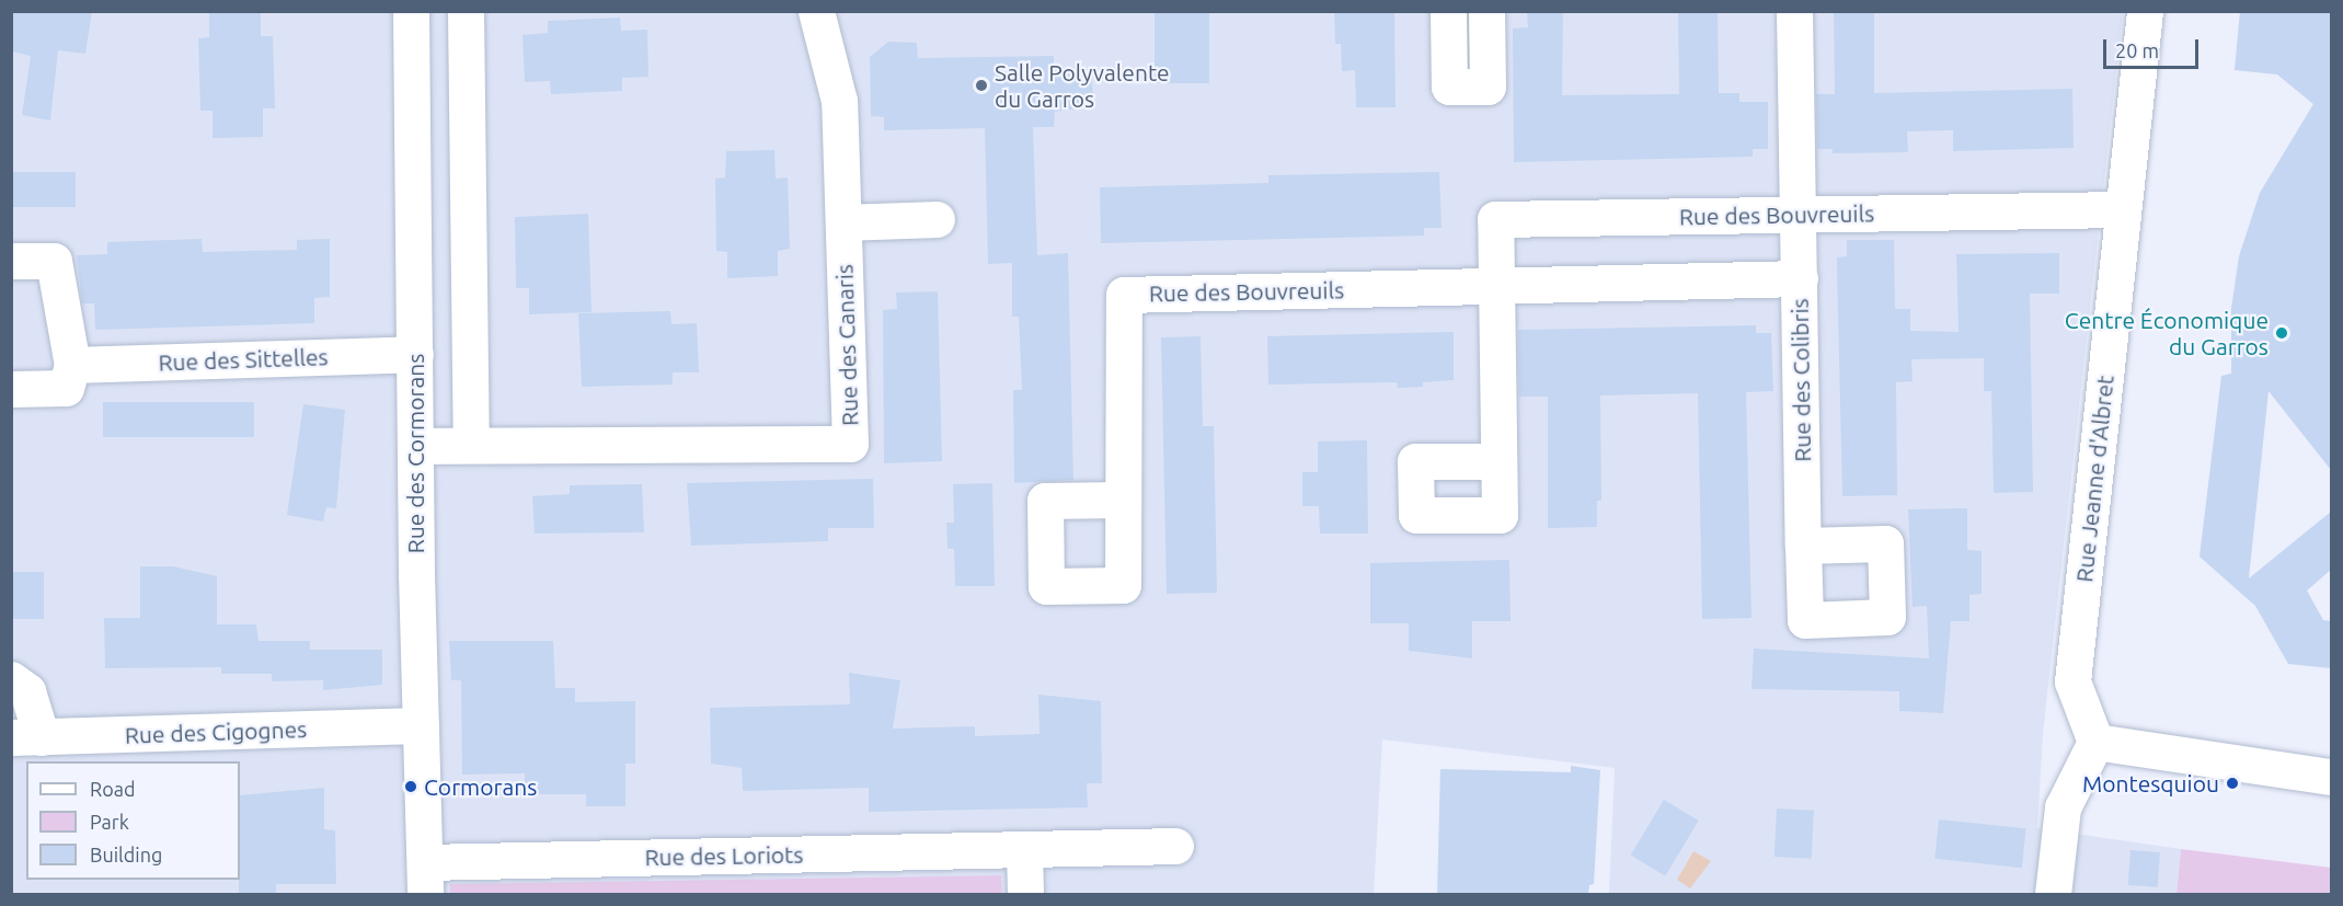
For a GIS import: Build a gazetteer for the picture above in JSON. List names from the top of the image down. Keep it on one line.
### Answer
{"streets":{"street":["Rue des Bouvreuils","Rue des Canaris","Rue des Sittelles","Rue des Colibris","Rue des Cormorans","Rue Jeanne d'Albret","Rue des Cigognes","Rue des Loriots"]},"crossings":[["Rue des Bouvreuils","Rue des Colibris"],["Rue des Bouvreuils","Rue Jeanne d'Albret"],["Rue des Canaris","Rue des Cormorans"],["Rue des Sittelles","Rue des Cormorans"],["Rue des Cormorans","Rue des Cigognes"],["Rue des Cormorans","Rue des Loriots"]],"places":["Salle Polyvalente du Garros","Centre Économique du Garros","Montesquiou","Cormorans"],"legend":["Road","Park","Building"],"scale_bar":"20 m"}
